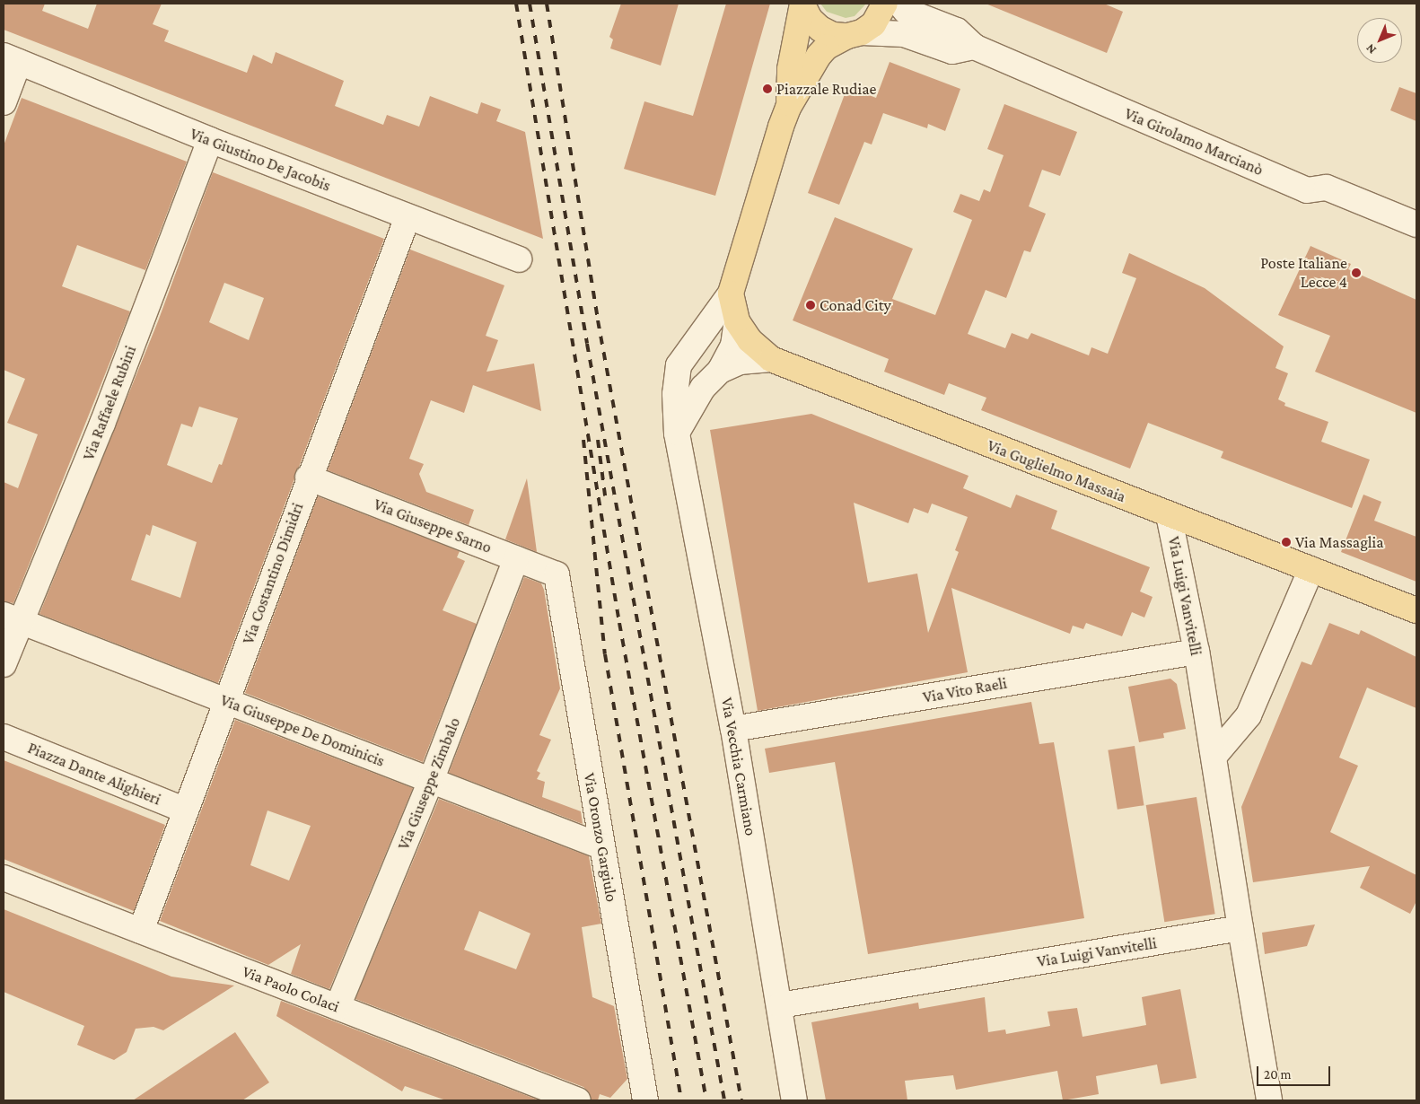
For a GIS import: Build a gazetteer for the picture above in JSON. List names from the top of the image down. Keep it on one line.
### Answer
{"streets":{"main road":["Via Guglielmo Massaia"],"street":["Via Girolamo Marcianò","Via Giustino De Jacobis","Via Raffaele Rubini","Via Giuseppe Sarno","Via Costantino Dimidri","Via Luigi Vanvitelli","Via Vito Raeli","Via Giuseppe De Dominicis","Via Vecchia Carmiano","Piazza Dante Alighieri","Via Giuseppe Zimbalo","Via Oronzo Gargiulo","Via Paolo Colaci"]},"crossings":[["Via Giustino De Jacobis","Via Raffaele Rubini"],["Via Giustino De Jacobis","Via Costantino Dimidri"],["Via Raffaele Rubini","Via Giuseppe De Dominicis"],["Via Guglielmo Massaia","Via Luigi Vanvitelli"],["Via Guglielmo Massaia","Via Vecchia Carmiano"],["Via Giuseppe Sarno","Via Costantino Dimidri"],["Via Giuseppe Sarno","Via Giuseppe Zimbalo"],["Via Giuseppe Sarno","Via Oronzo Gargiulo"],["Via Costantino Dimidri","Via Giuseppe De Dominicis"],["Via Costantino Dimidri","Piazza Dante Alighieri"],["Via Costantino Dimidri","Via Paolo Colaci"],["Via Luigi Vanvitelli","Via Vito Raeli"],["Via Luigi Vanvitelli","Via Vecchia Carmiano"],["Via Vito Raeli","Via Vecchia Carmiano"],["Via Giuseppe De Dominicis","Via Giuseppe Zimbalo"],["Via Giuseppe De Dominicis","Via Oronzo Gargiulo"],["Via Giuseppe Zimbalo","Via Paolo Colaci"]],"places":["Piazzale Rudiae","Poste Italiane Lecce 4","Conad City","Via Massaglia"],"scale_bar":"20 m","north":"bottom left"}
